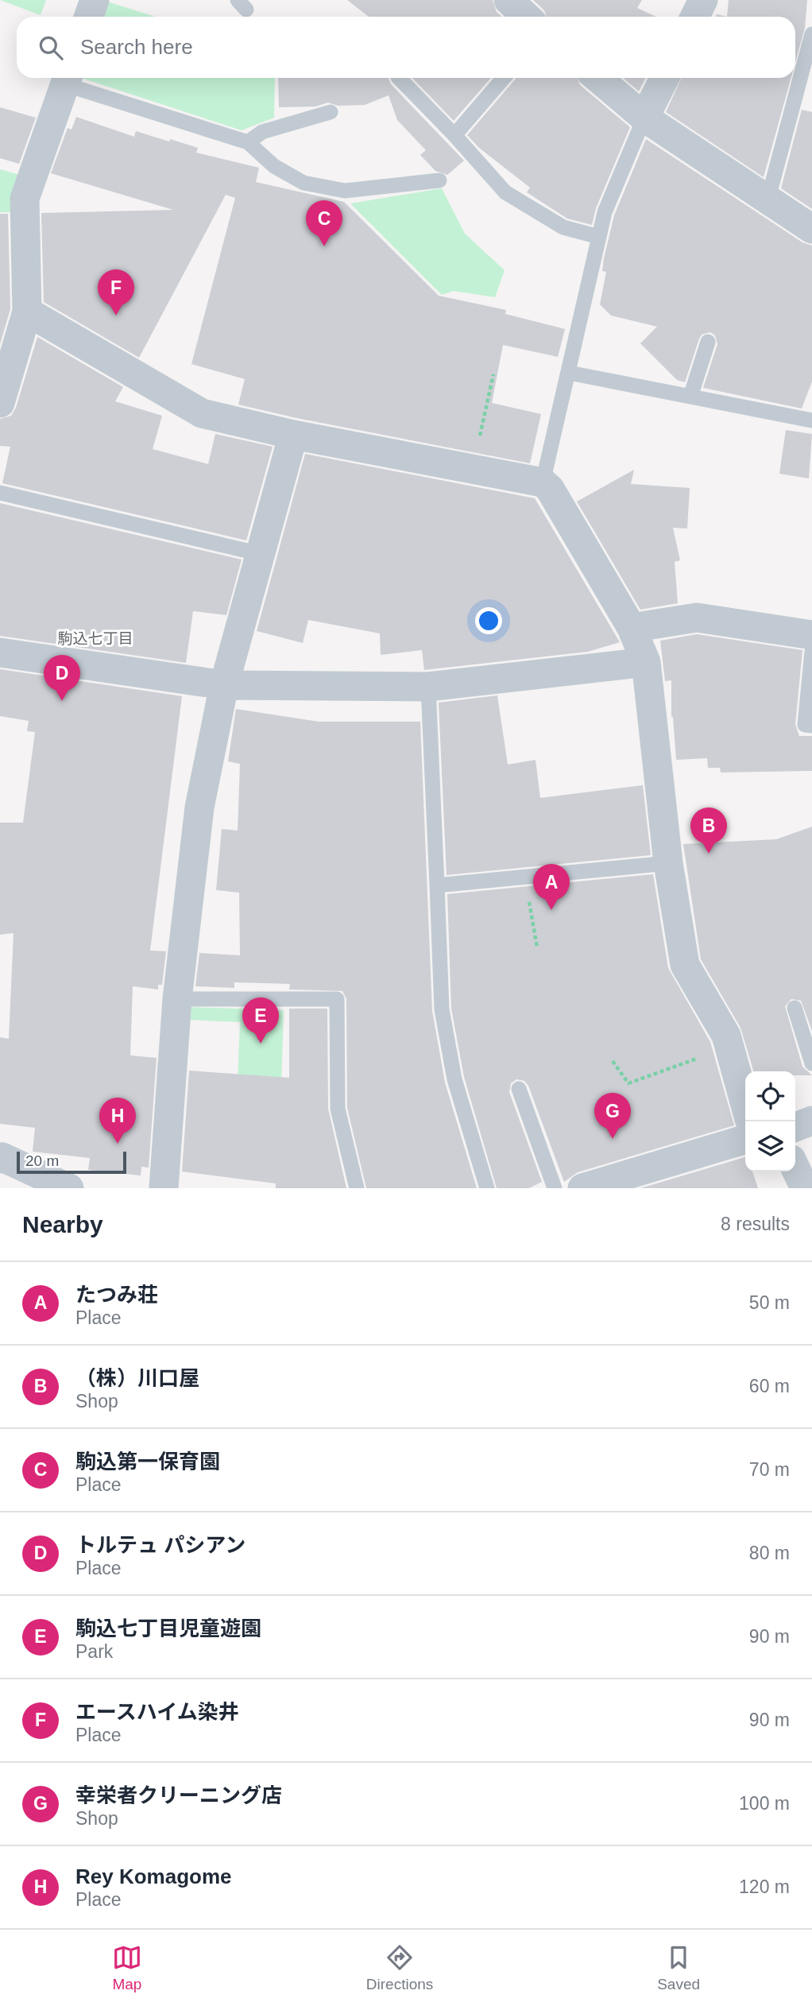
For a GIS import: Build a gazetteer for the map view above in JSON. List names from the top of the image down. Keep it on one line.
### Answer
{"districts":["駒込七丁目"],"scale_bar":"20 m","page":{"search":"Search here","pins":["C","F","D","B","A","E","G","H"],"scale":"20 m","heading":["Nearby","8 results"],"list":[{"mark":"A","name":"たつみ荘","note":"Place","value":"50 m"},{"mark":"B","name":"（株）川口屋","note":"Shop","value":"60 m"},{"mark":"C","name":"駒込第一保育園","note":"Place","value":"70 m"},{"mark":"D","name":"トルテュ パシアン","note":"Place","value":"80 m"},{"mark":"E","name":"駒込七丁目児童遊園","note":"Park","value":"90 m"},{"mark":"F","name":"エースハイム染井","note":"Place","value":"90 m"},{"mark":"G","name":"幸栄者クリーニング店","note":"Shop","value":"100 m"},{"mark":"H","name":"Rey Komagome","note":"Place","value":"120 m"}],"nav":["Map","Directions","Saved"]}}
